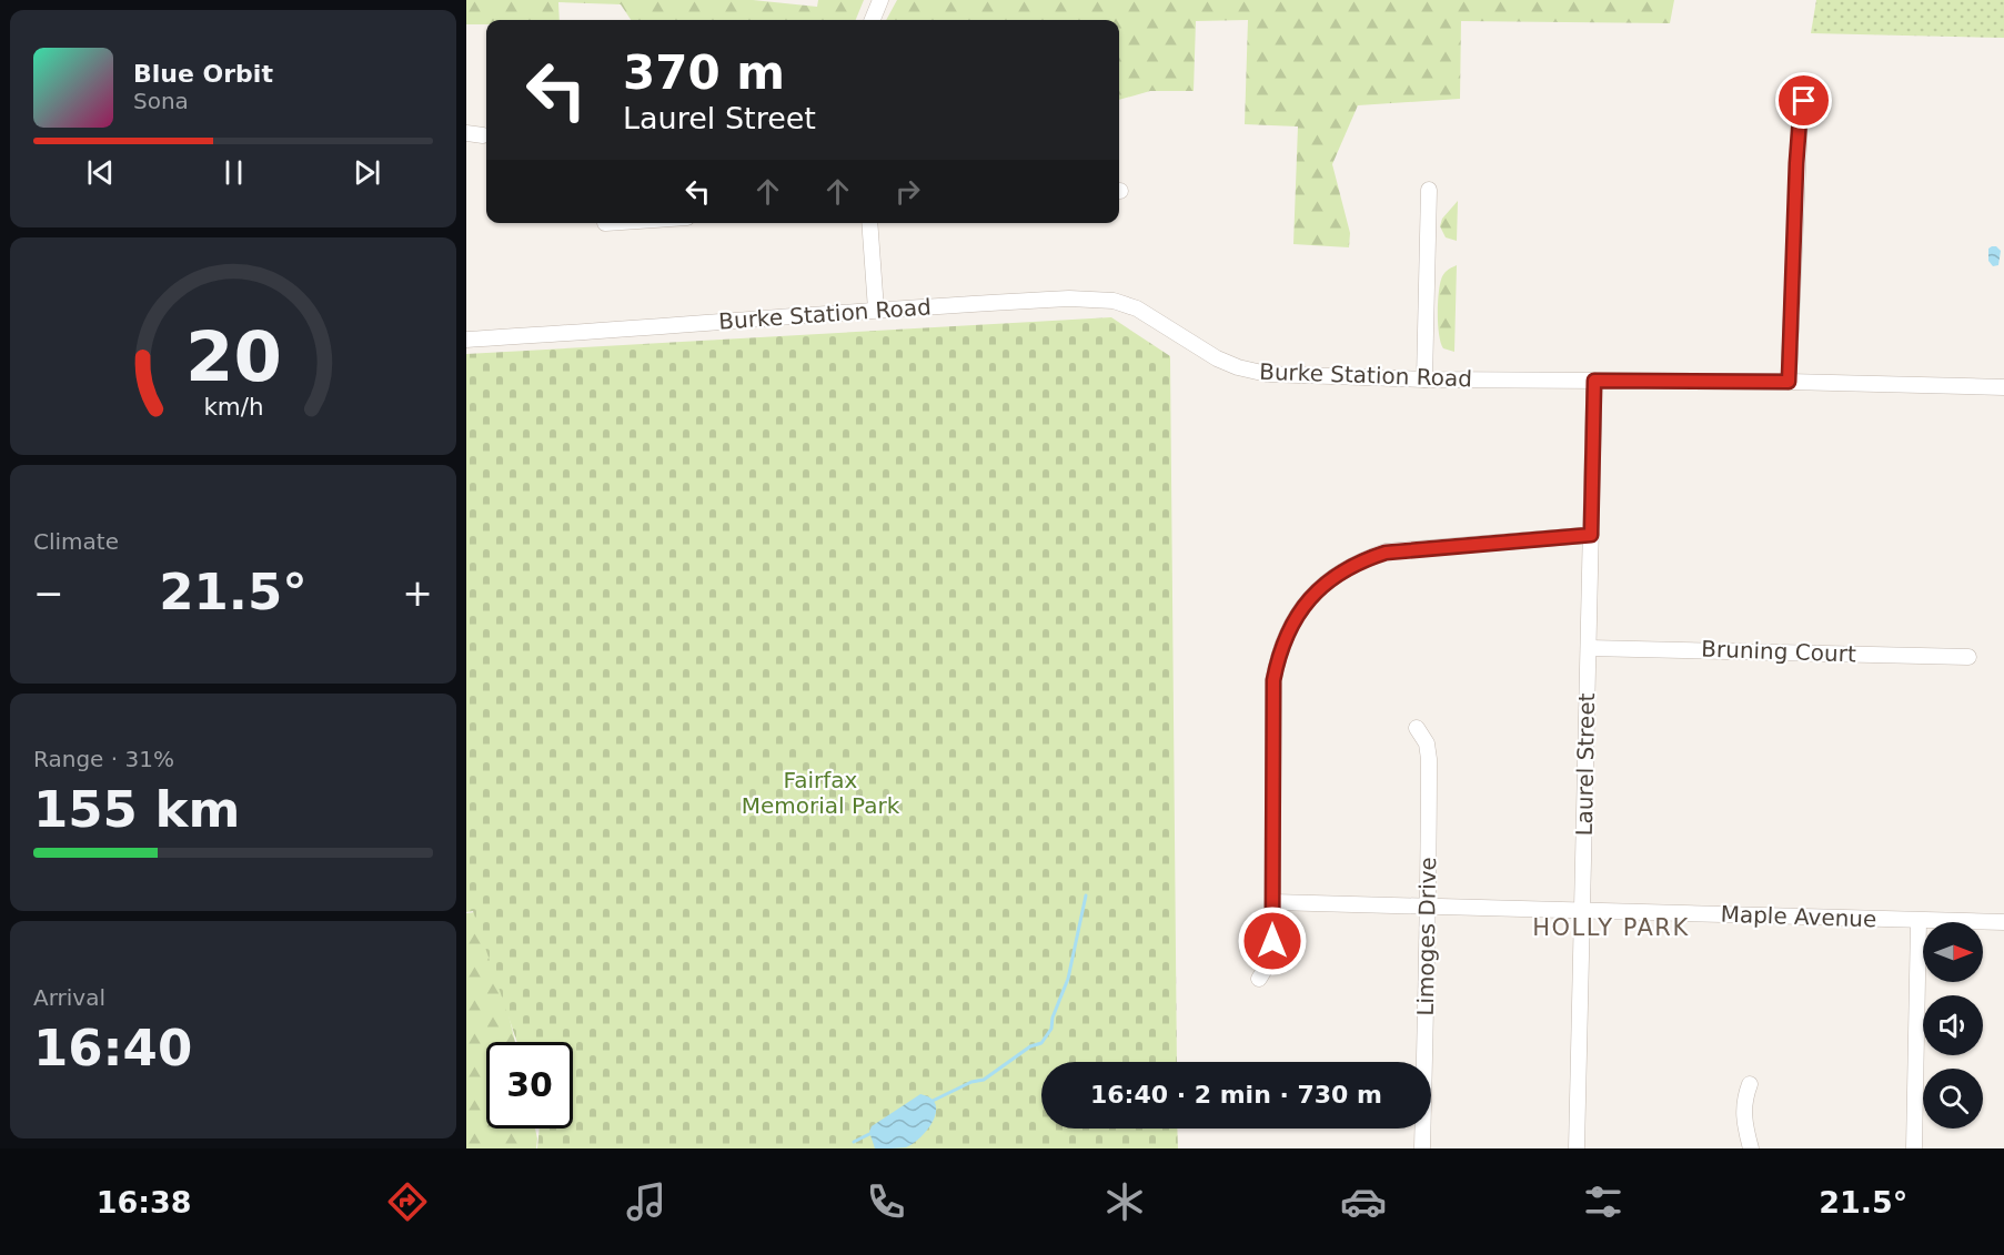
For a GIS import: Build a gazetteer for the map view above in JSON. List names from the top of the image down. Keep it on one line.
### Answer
{"streets":{"street":["Burke Station Road","Bruning Court","Laurel Street","Maple Avenue","Limoges Drive"]},"crossings":[["Burke Station Road","Laurel Street"],["Bruning Court","Laurel Street"],["Laurel Street","Maple Avenue"],["Maple Avenue","Limoges Drive"]],"districts":["HOLLY PARK"],"parks":["Fairfax Memorial Park"],"north":"right","page":{"turn":["370 m","Laurel Street"],"song":["Blue Orbit","Sona"],"tile":["Climate",["Range · 31%","155 km"],["Arrival","16:40"]],"heat":["−","21.5°","+"],"limit":"30","trip":"16:40 · 2 min · 730 m","tabs":["16:38","21.5°"],"gauge":["20","km/h"]}}
